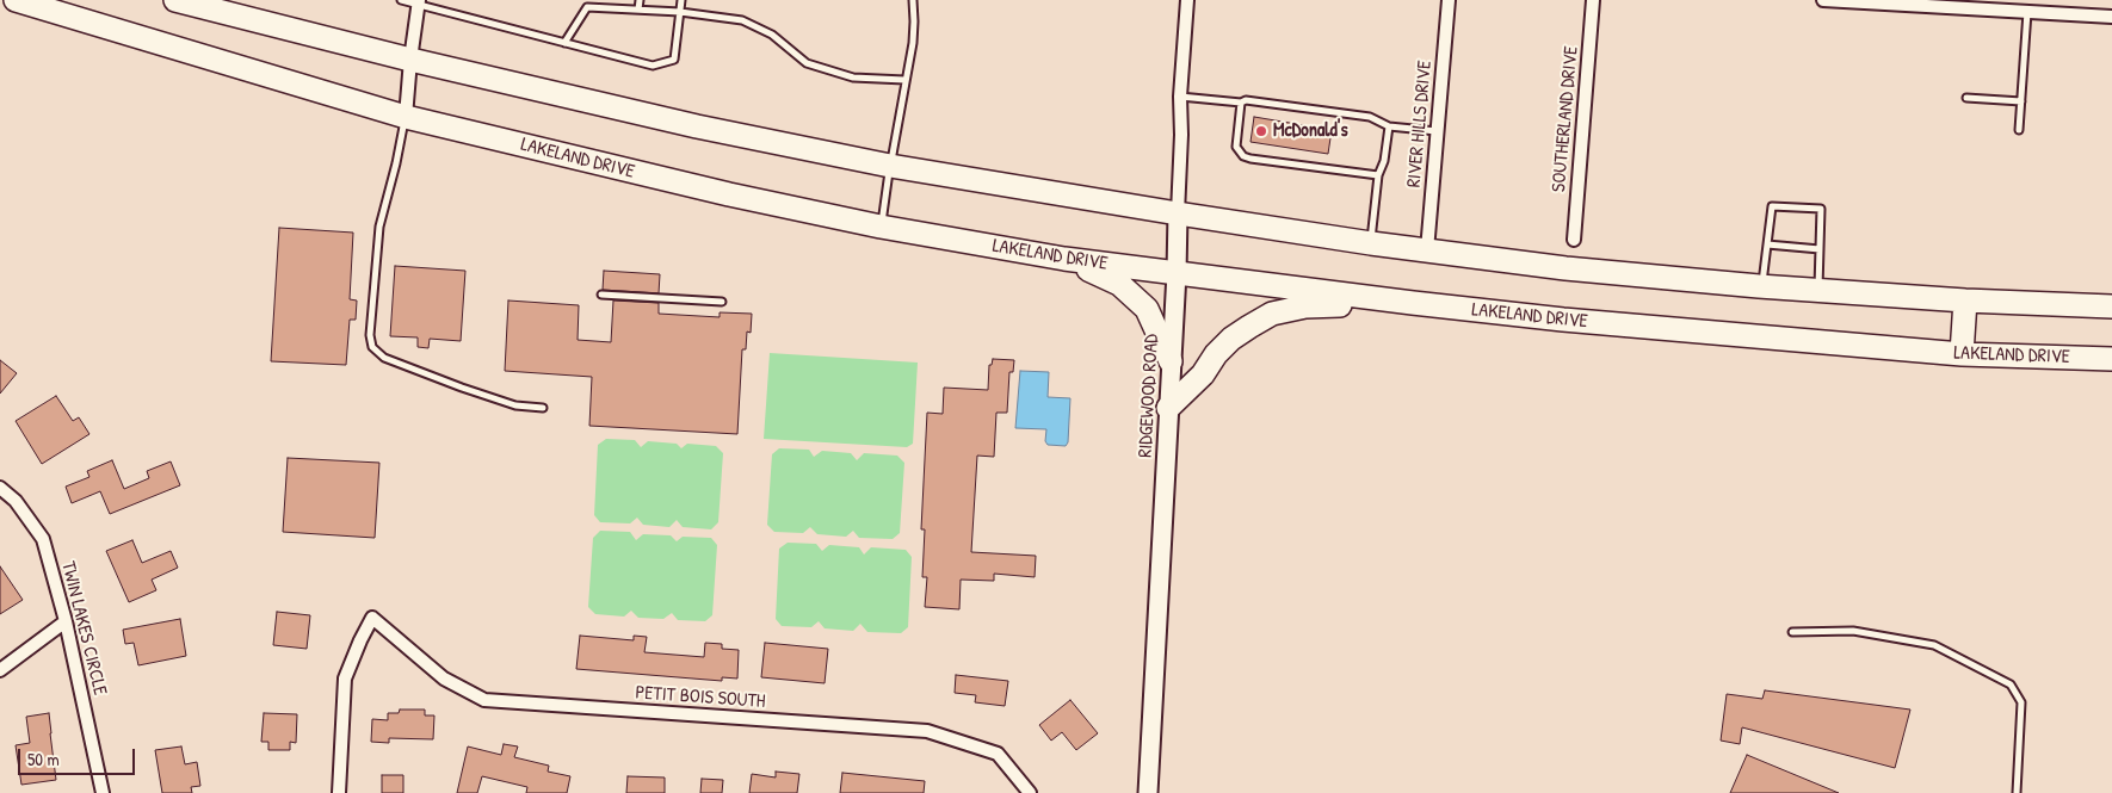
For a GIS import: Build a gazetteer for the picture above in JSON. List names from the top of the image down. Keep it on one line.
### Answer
{"streets":{"highway":["LAKELAND DRIVE"],"street":["SOUTHERLAND DRIVE","RIVER HILLS DRIVE","RIDGEWOOD ROAD","TWIN LAKES CIRCLE","PETIT BOIS SOUTH"]},"crossings":[["LAKELAND DRIVE","RIDGEWOOD ROAD"]],"places":["McDonald's"],"scale_bar":"50 m"}
